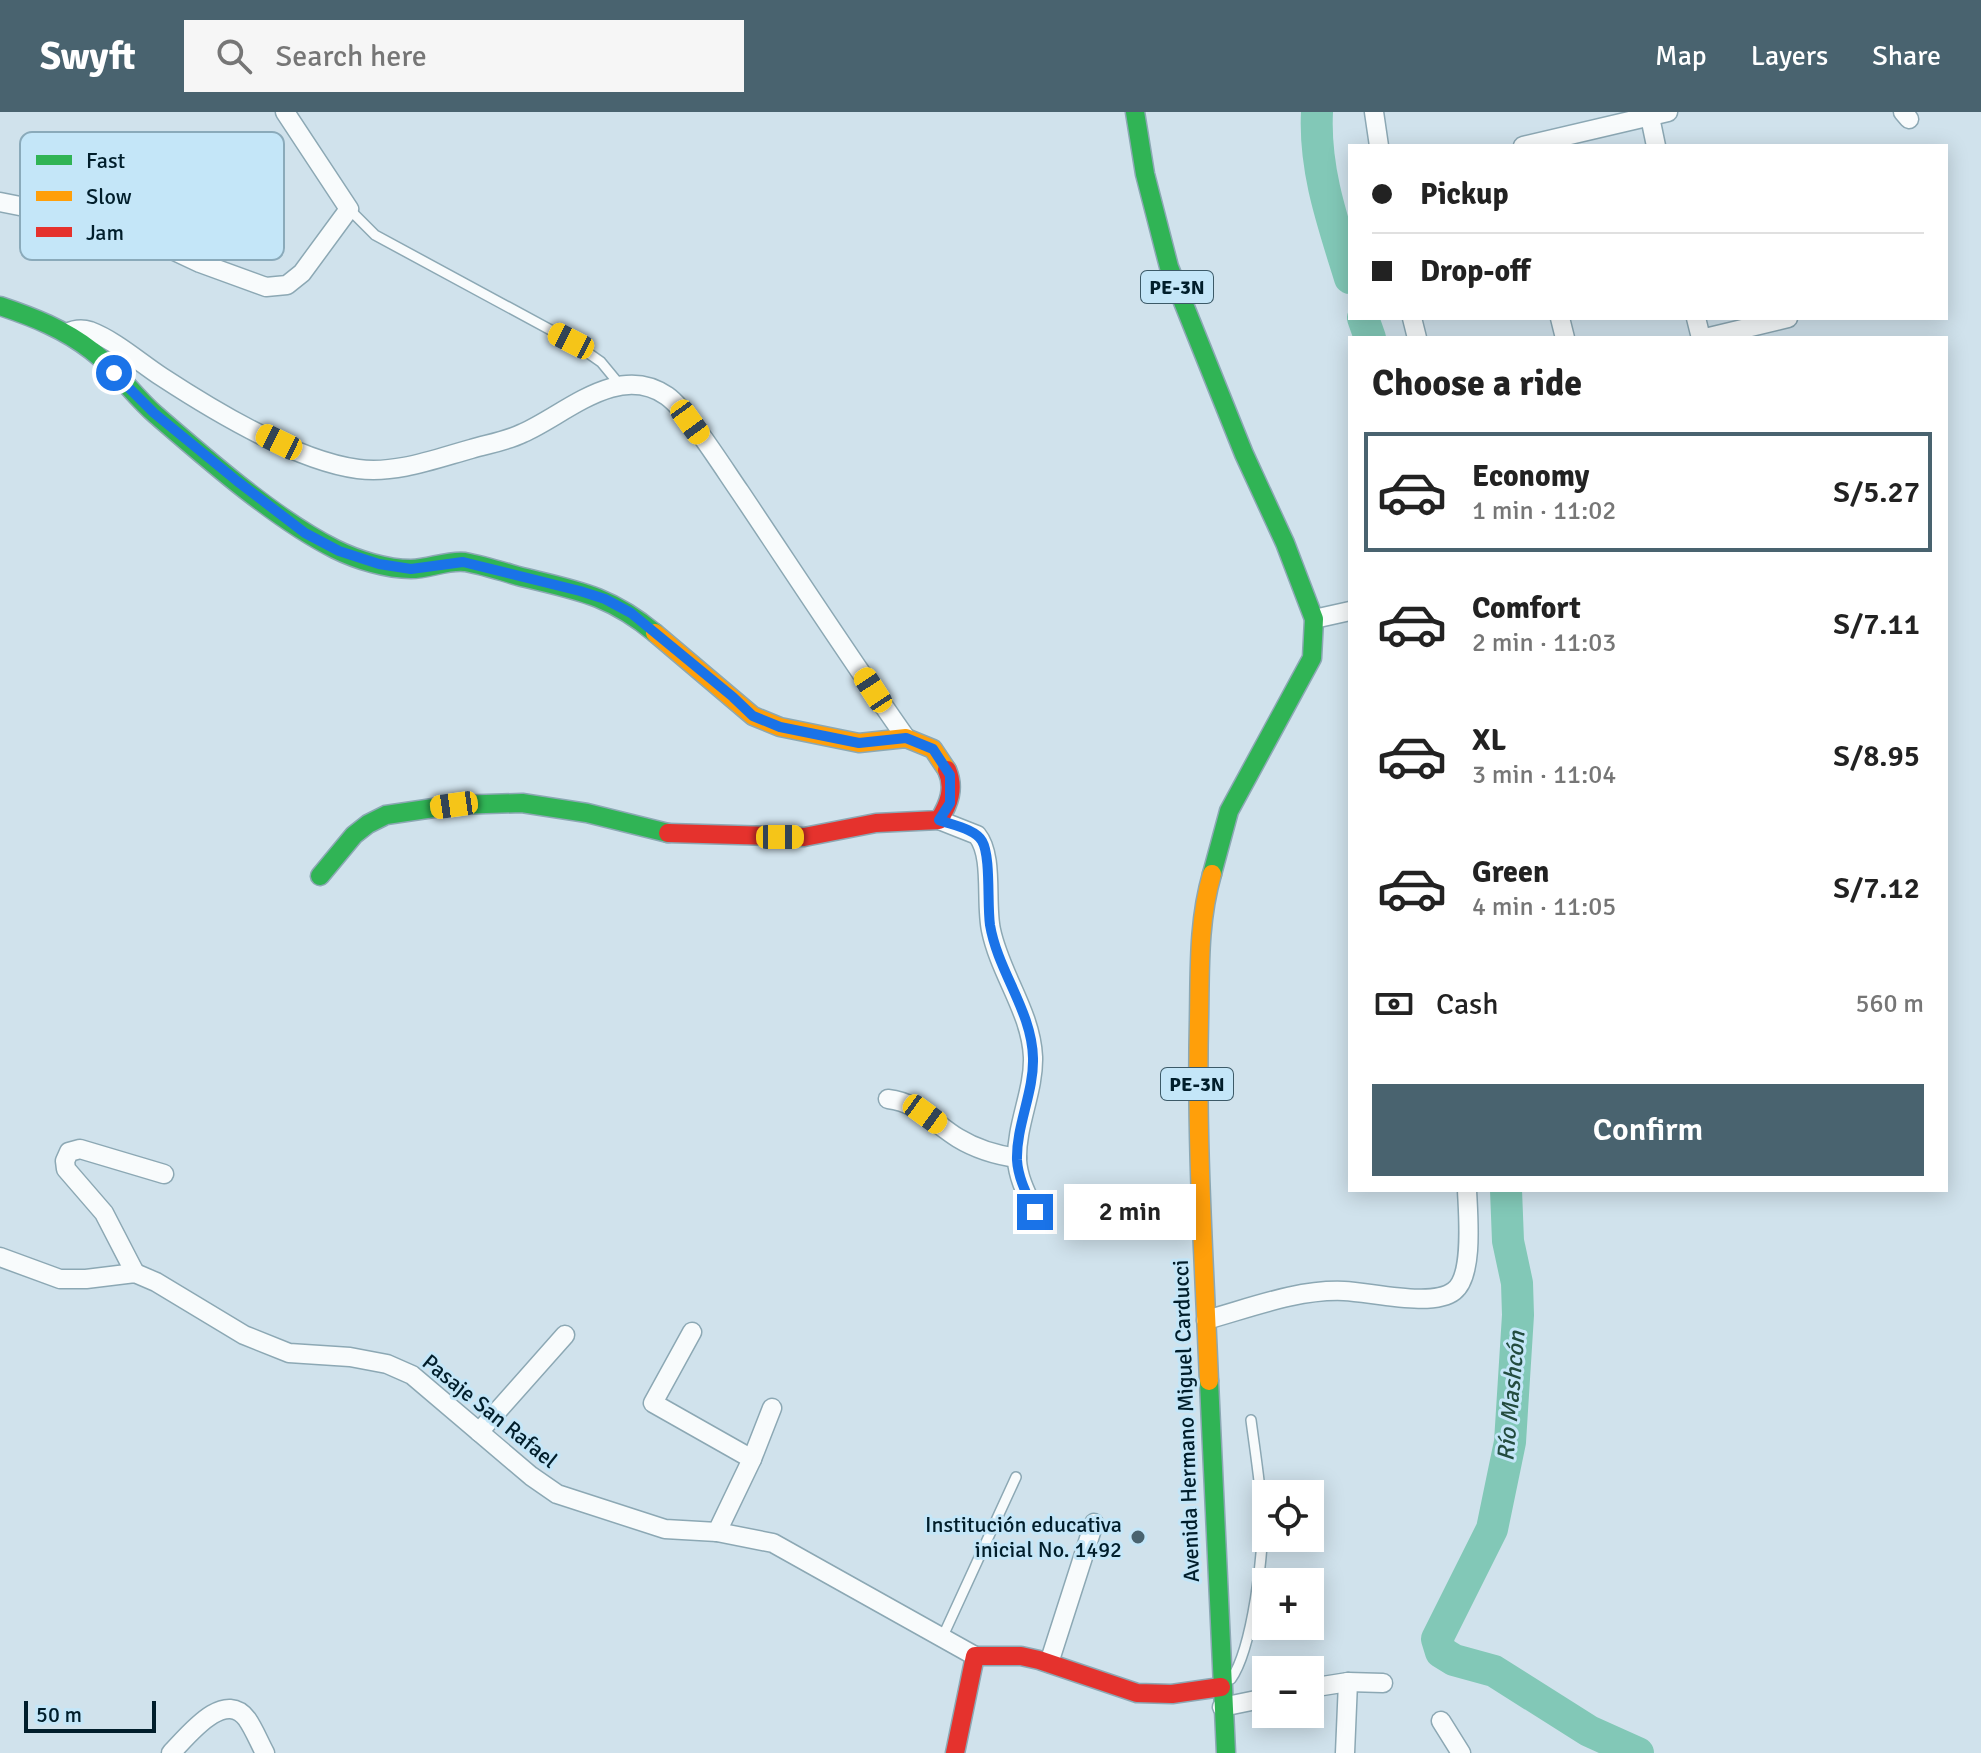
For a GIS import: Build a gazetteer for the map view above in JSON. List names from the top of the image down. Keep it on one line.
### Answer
{"streets":{"main road":["PE-3N","Avenida Hermano Miguel Carducci"],"street":["Pasaje San Rafael"]},"water":["Río Mashcón"],"places":["Institución educativa inicial No. 1492"],"legend":["Fast","Slow","Jam"],"scale_bar":"50 m","page":{"header":"Swyft","search":"Search here","nav":["Map","Layers","Share"],"banner":["Pickup","Drop-off"],"heading":"Choose a ride","list":[{"name":"Economy","note":"1 min · 11:02","value":"S/5.27"},{"name":"Comfort","note":"2 min · 11:03","value":"S/7.11"},{"name":"XL","note":"3 min · 11:04","value":"S/8.95"},{"name":"Green","note":"4 min · 11:05","value":"S/7.12"}],"pay":["Cash","560 m"],"buttons":"Confirm","bubble":"2 min","map_buttons":["+","−"],"scale":"50 m"}}
